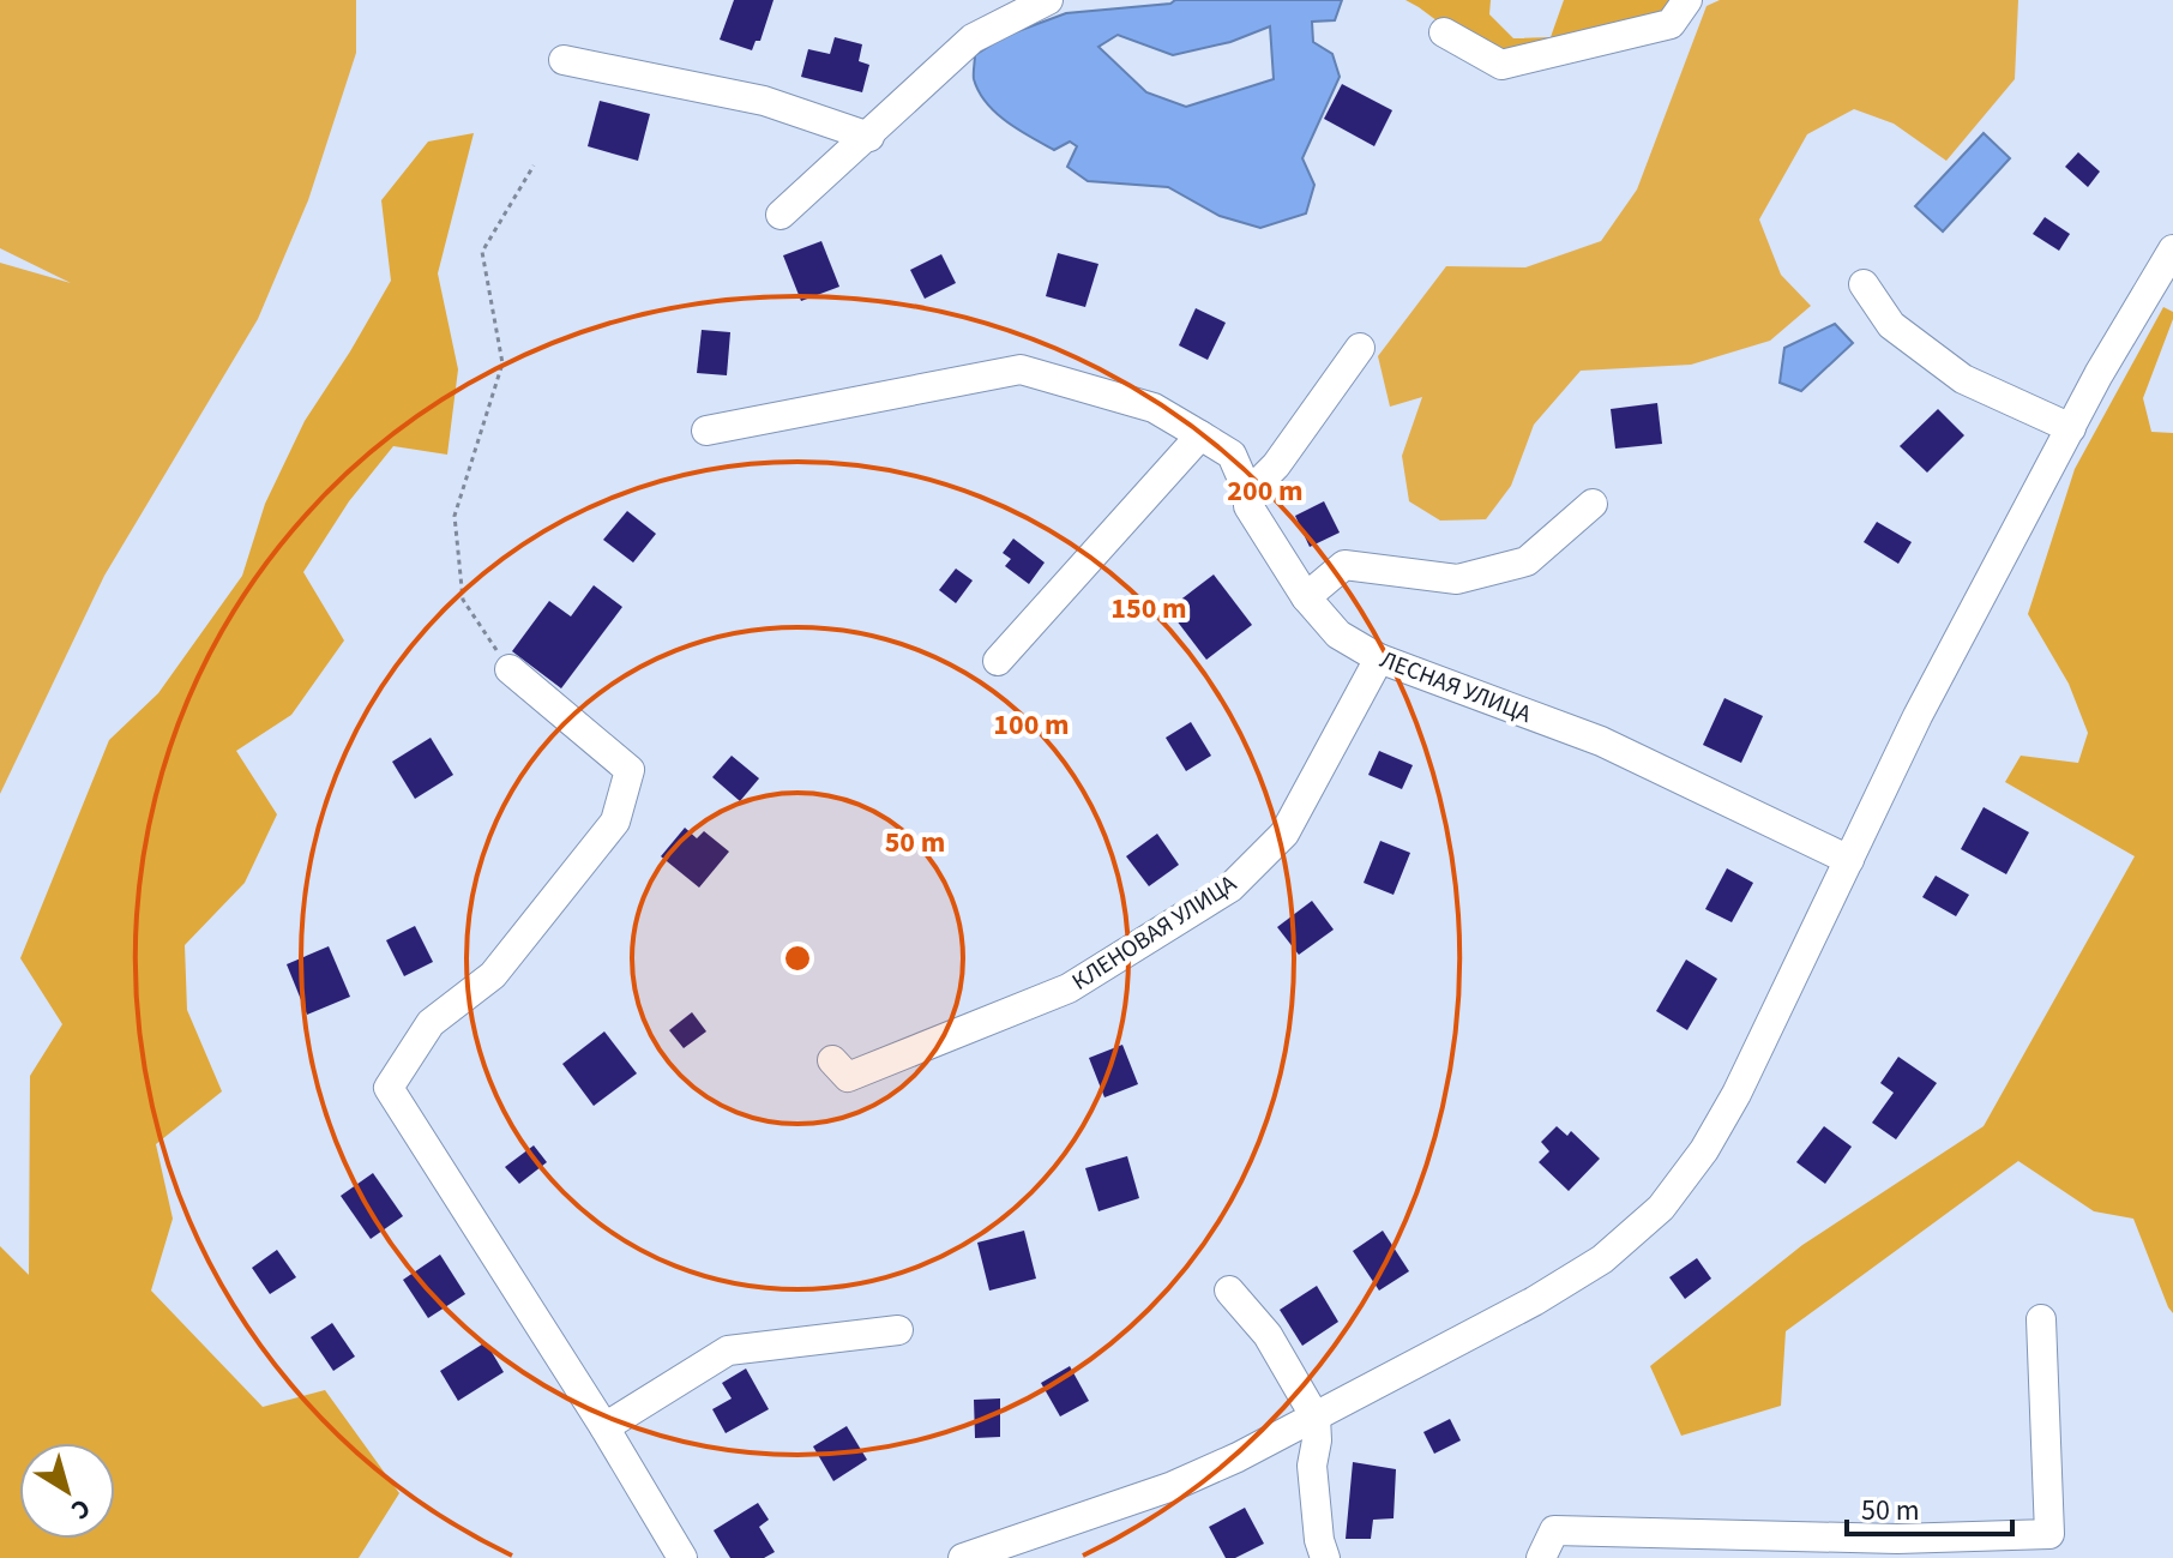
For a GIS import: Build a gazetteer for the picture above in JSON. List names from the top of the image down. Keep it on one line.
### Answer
{"streets":{"street":["ЛЕСНАЯ УЛИЦА","КЛЕНОВАЯ УЛИЦА"]},"crossings":[["ЛЕСНАЯ УЛИЦА","КЛЕНОВАЯ УЛИЦА"]],"scale_bar":"50 m","north":"bottom right","rings":["200 m","150 m","100 m","50 m"]}
